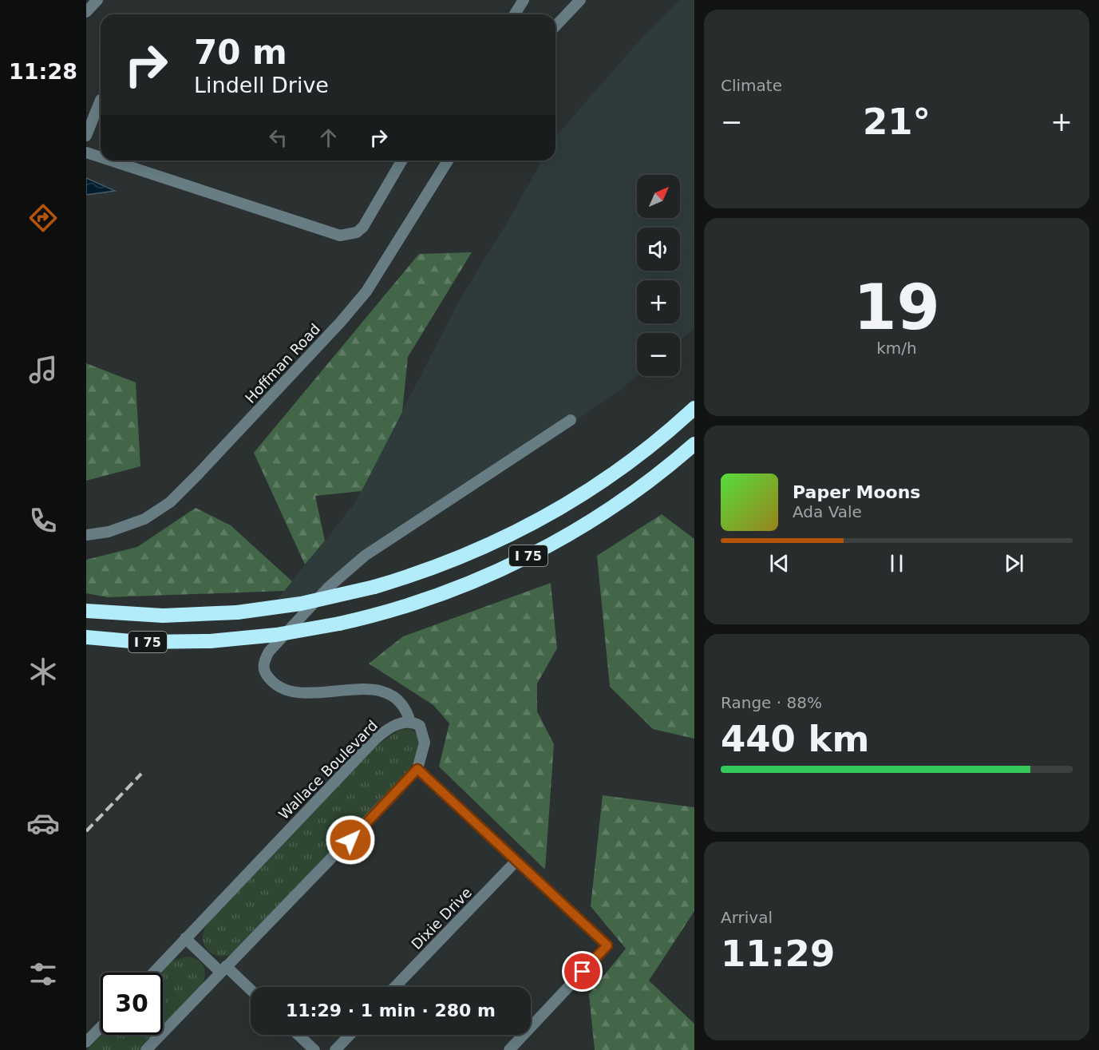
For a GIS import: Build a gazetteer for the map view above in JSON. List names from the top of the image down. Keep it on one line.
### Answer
{"streets":{"highway":["I 75"],"street":["Hoffman Road","Wallace Boulevard","Dixie Drive"]},"north":"top right","page":{"tabs":"11:28","tile":["Climate",["19","km/h"],["Range · 88%","440 km"],["Arrival","11:29"]],"turn":["70 m","Lindell Drive"],"heat":["−","21°","+"],"map_buttons":["+","−"],"song":["Paper Moons","Ada Vale"],"limit":"30","trip":"11:29 · 1 min · 280 m"}}
